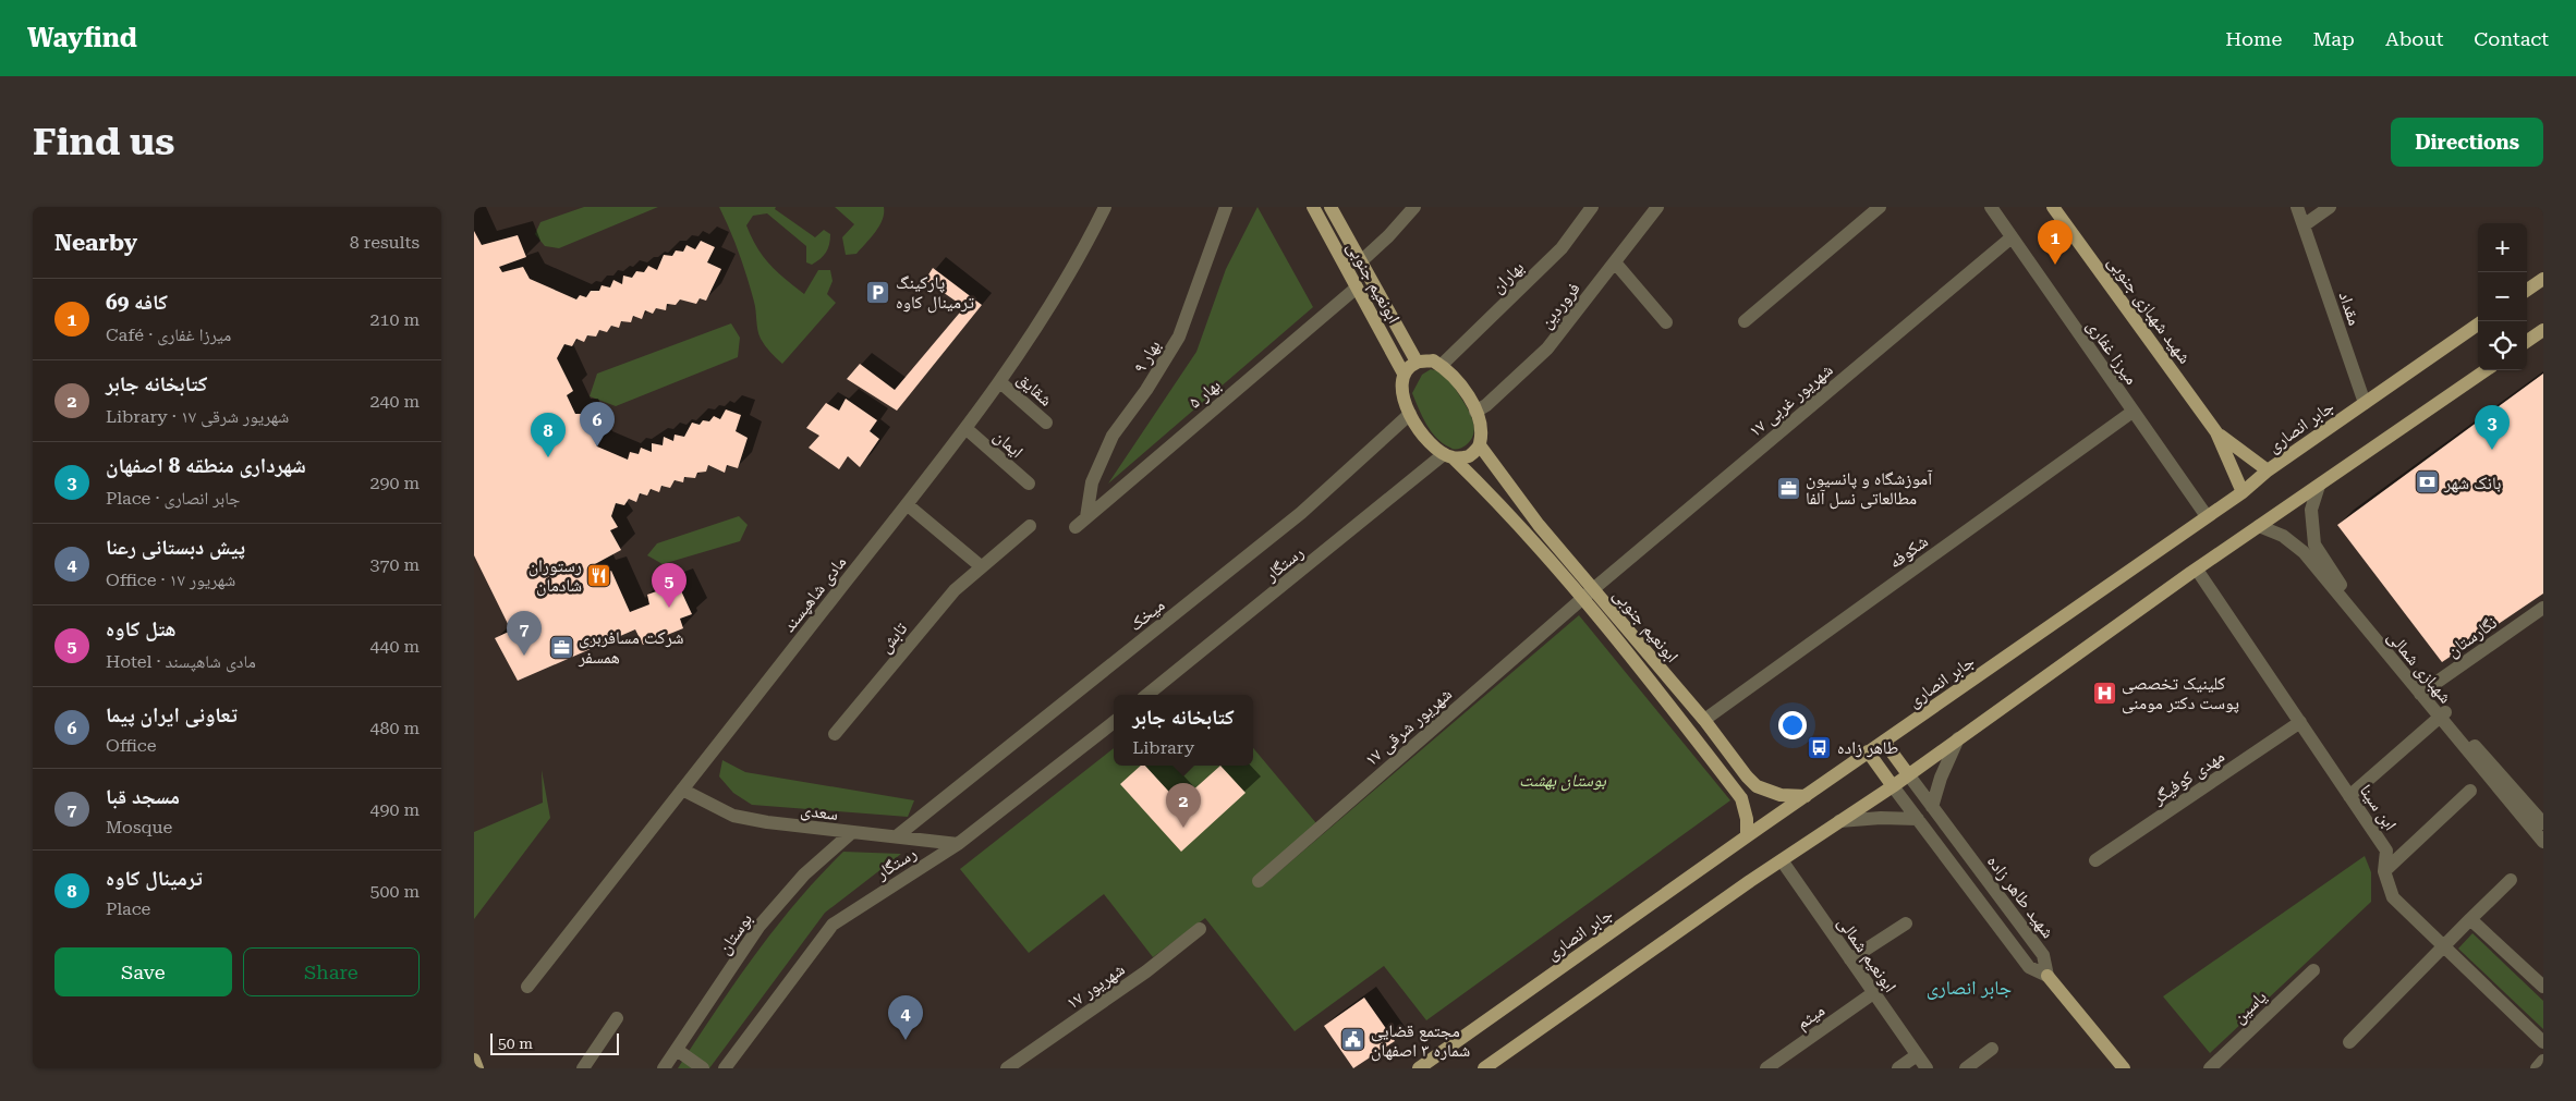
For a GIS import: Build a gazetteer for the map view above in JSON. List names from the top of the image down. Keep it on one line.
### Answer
{"streets":{"main road":["ابونعیم جنوبی","شهید شهبازی جنوبی","جابر انصاری"],"street":["بهاران","فروردین","مقداد","میرزا غفاری","بهار ۹","شقایق","بهار ۵","۱۷ شهریور غربی","ایمان","شکوفه","رستگار","مادی شاهپسند","میخک","نگارستان","تابش","شهبازی شمالی","۱۷ شهریور شرقی","مهدی کوفیگر","ابن سینا","سعدی","شهید طاهر زاده","بوستان","ابونعیم شمالی","۱۷ شهریور","یاسین","میثم"]},"crossings":[["بهاران","ابونعیم جنوبی"],["بهاران","فروردین"],["بهاران","رستگار"],["بهاران","میخک"],["ابونعیم جنوبی","فروردین"],["ابونعیم جنوبی","بهار ۵"],["ابونعیم جنوبی","۱۷ شهریور غربی"],["ابونعیم جنوبی","جابر انصاری"],["ابونعیم جنوبی","شکوفه"],["ابونعیم جنوبی","رستگار"],["ابونعیم جنوبی","میخک"],["ابونعیم جنوبی","۱۷ شهریور شرقی"],["فروردین","رستگار"],["فروردین","میخک"],["مقداد","جابر انصاری"],["شهید شهبازی جنوبی","جابر انصاری"],["میرزا غفاری","۱۷ شهریور غربی"],["میرزا غفاری","جابر انصاری"],["میرزا غفاری","شکوفه"],["بهار ۹","بهار ۵"],["شقایق","مادی شاهپسند"],["۱۷ شهریور غربی","۱۷ شهریور شرقی"],["ایمان","مادی شاهپسند"],["رستگار","میخک"],["رستگار","سعدی"],["مادی شاهپسند","سعدی"],["میخک","سعدی"],["نگارستان","شهبازی شمالی"],["مهدی کوفیگر","ابن سینا"],["سعدی","بوستان"],["ابونعیم شمالی","میثم"]],"districts":["جابر انصاری"],"parks":["بوستان بهشت"],"places":{"parking":["پارکینگ ترمینال کاوه"],"bank":["بانک شهر"],"office":["آموزشگاه و پانسیون مطالعاتی نسل آلفا","شرکت مسافربری همسفر"],"restaurant":["رستوران شادمان"],"hospital":["کلینیک تخصصی پوست دکتر مومنی"],"bus stop":["طاهر زاده"],"public building":["مجتمع قضایی شماره ۳ اصفهان"]},"scale_bar":"50 m","page":{"header":"Wayfind","nav":["Home","Map","About","Contact"],"buttons":["Directions",["Save","Share"]],"title":"Find us","heading":["Nearby","8 results"],"pins":["1","6","3","8","5","7","2","4"],"map_buttons":["+","−"],"list":[{"mark":"1","name":"کافه 69","note":"Café · میرزا غفاری","value":"210 m"},{"mark":"2","name":"کتابخانه جابر","note":"Library · ۱۷ شهریور شرقی","value":"240 m"},{"mark":"3","name":"شهرداری منطقه 8 اصفهان","note":"Place · جابر انصاری","value":"290 m"},{"mark":"4","name":"پیش دبستانی رعنا","note":"Office · ۱۷ شهریور","value":"370 m"},{"mark":"5","name":"هتل کاوه","note":"Hotel · مادی شاهپسند","value":"440 m"},{"mark":"6","name":"تعاونی ایران پیما","note":"Office","value":"480 m"},{"mark":"7","name":"مسجد قبا","note":"Mosque","value":"490 m"},{"mark":"8","name":"ترمینال کاوه","note":"Place","value":"500 m"}],"popup":["کتابخانه جابر","Library"],"scale":"50 m"}}
